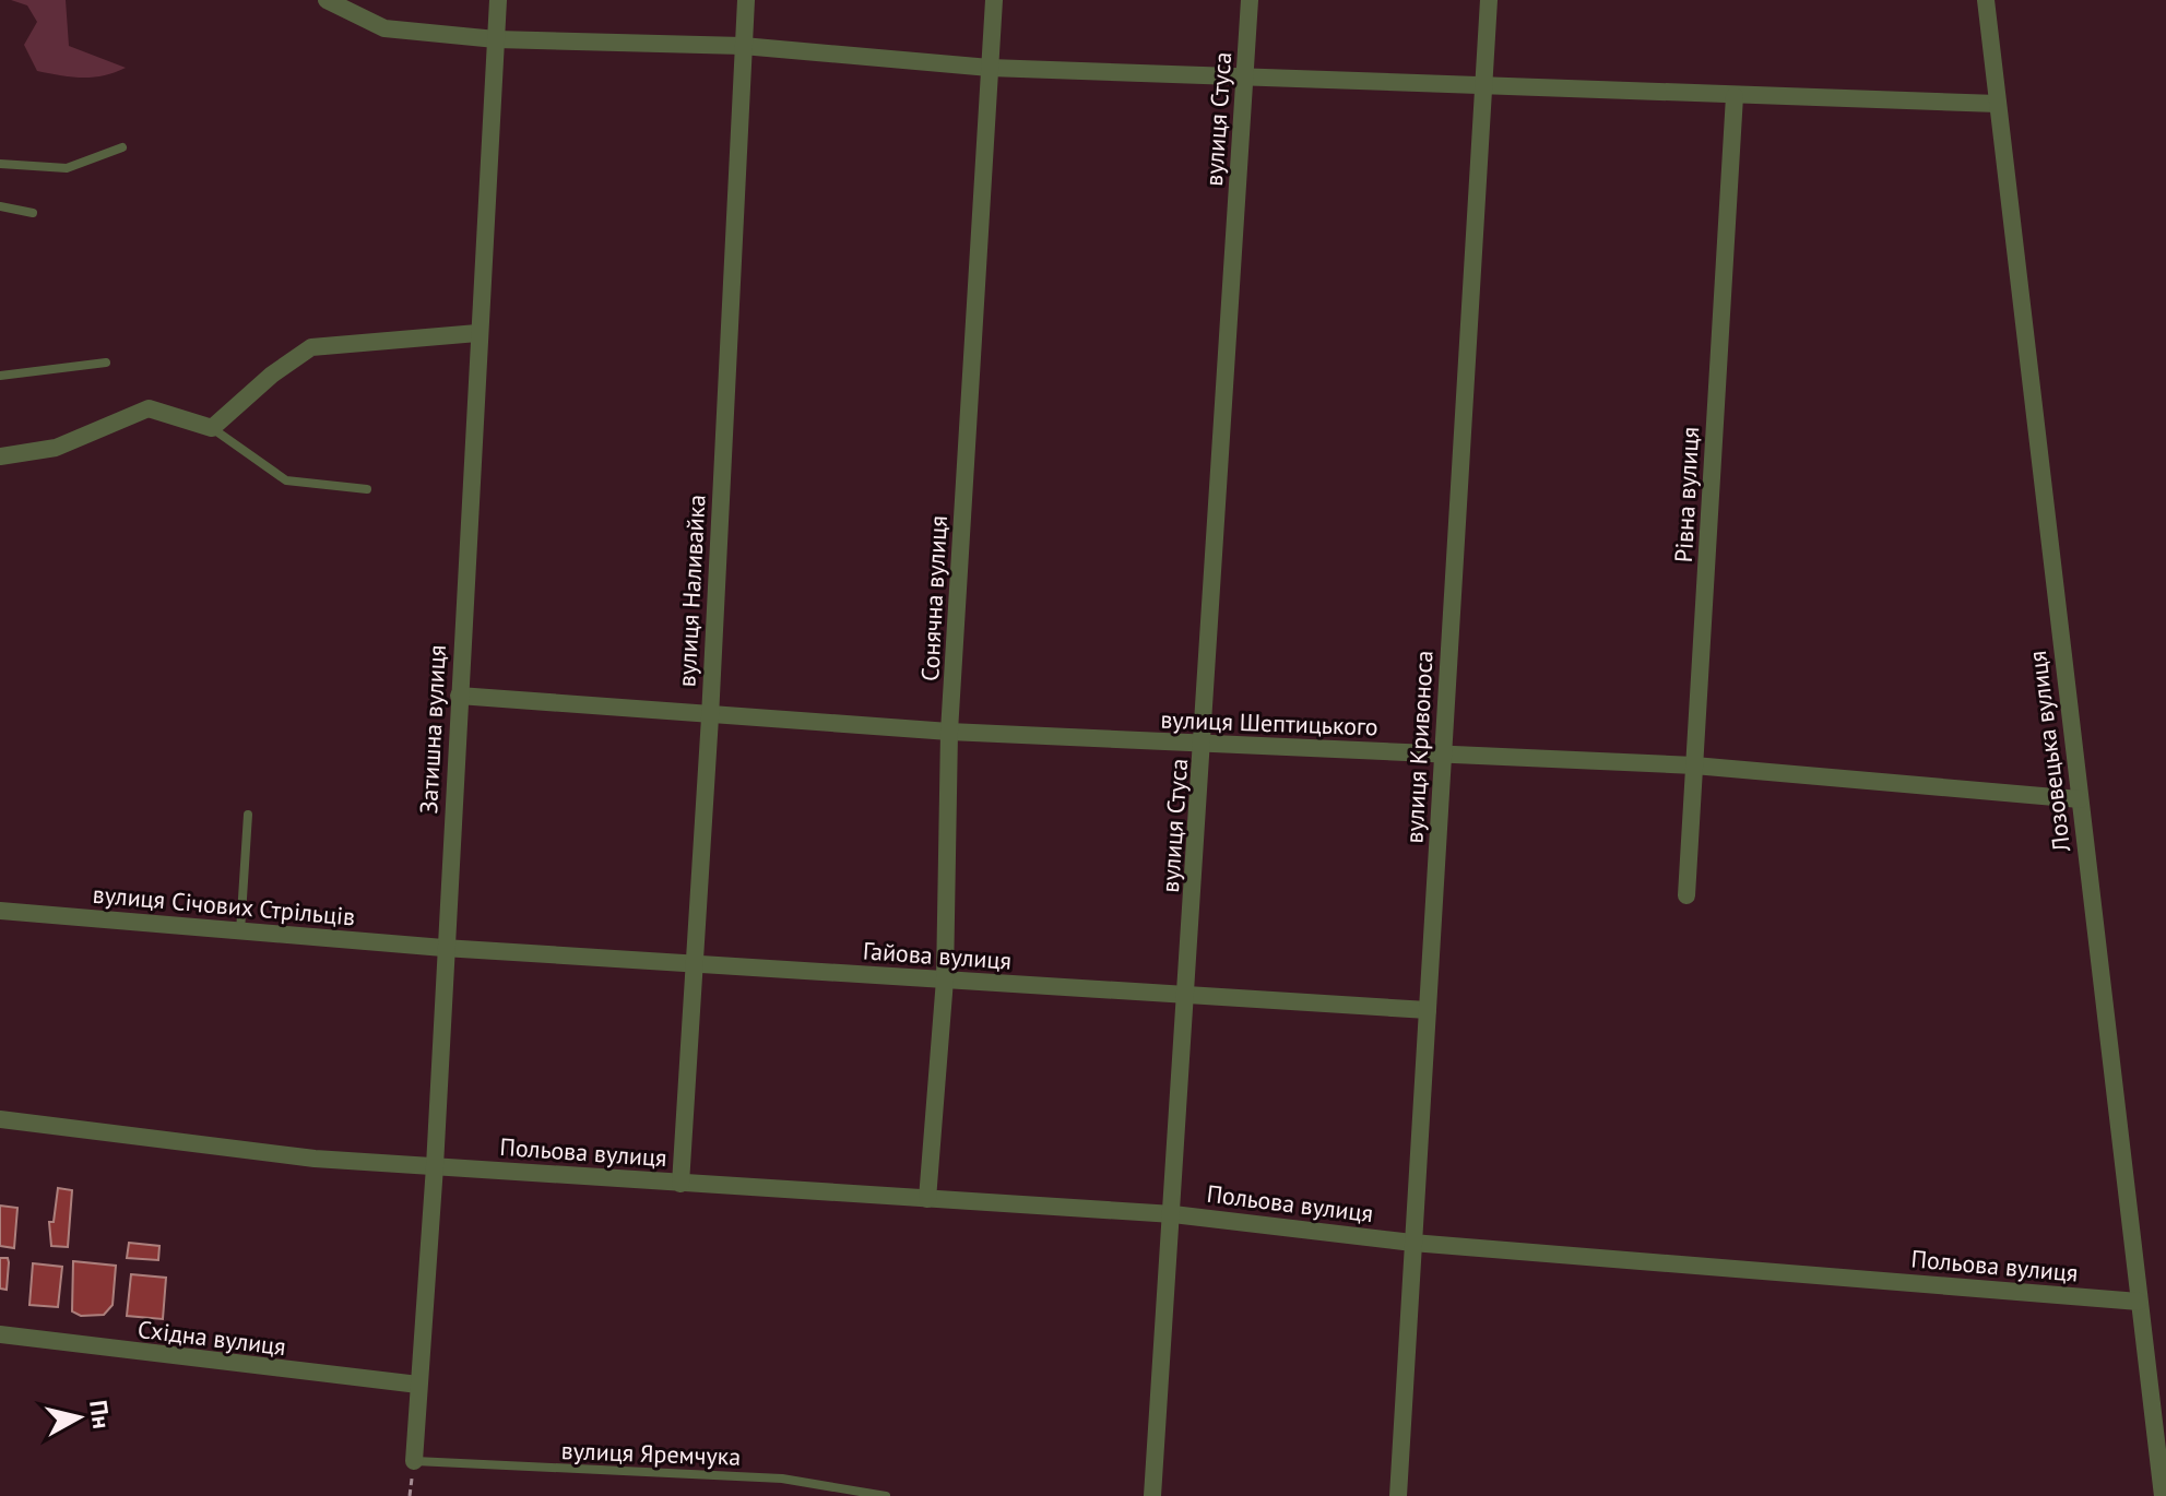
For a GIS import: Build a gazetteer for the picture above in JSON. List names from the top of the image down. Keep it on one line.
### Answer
{"streets":{"street":["вулиця Стуса","Рівна вулиця","вулиця Наливайка","Сонячна вулиця","вулиця Шептицького","Затишна вулиця","вулиця Кривоноса","Лозовецька вулиця","вулиця Січових Стрільців","Гайова вулиця","Польова вулиця","Східна вулиця"],"lane":["вулиця Яремчука"]},"crossings":[["вулиця Стуса","вулиця Шептицького"],["вулиця Стуса","Гайова вулиця"],["вулиця Стуса","Польова вулиця"],["Рівна вулиця","вулиця Шептицького"],["вулиця Наливайка","вулиця Шептицького"],["вулиця Наливайка","Гайова вулиця"],["вулиця Наливайка","Польова вулиця"],["Сонячна вулиця","вулиця Шептицького"],["Сонячна вулиця","Гайова вулиця"],["Сонячна вулиця","Польова вулиця"],["вулиця Шептицького","Затишна вулиця"],["вулиця Шептицького","вулиця Кривоноса"],["вулиця Шептицького","Лозовецька вулиця"],["Затишна вулиця","вулиця Січових Стрільців"],["Затишна вулиця","Гайова вулиця"],["Затишна вулиця","Польова вулиця"],["Затишна вулиця","Східна вулиця"],["Затишна вулиця","вулиця Яремчука"],["вулиця Кривоноса","Гайова вулиця"],["вулиця Кривоноса","Польова вулиця"],["Лозовецька вулиця","Польова вулиця"],["вулиця Січових Стрільців","Гайова вулиця"]],"north":"right"}
